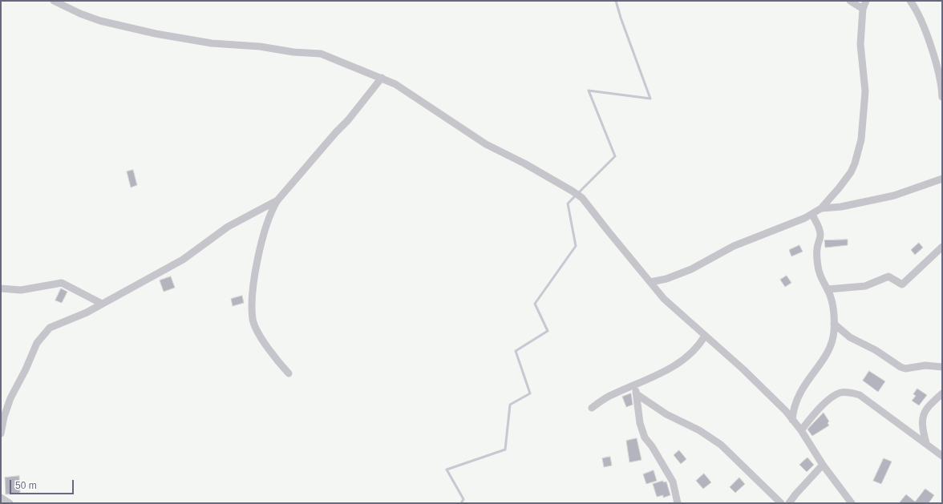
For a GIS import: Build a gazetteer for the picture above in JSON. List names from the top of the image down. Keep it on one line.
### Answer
{"scale_bar":"50 m"}
